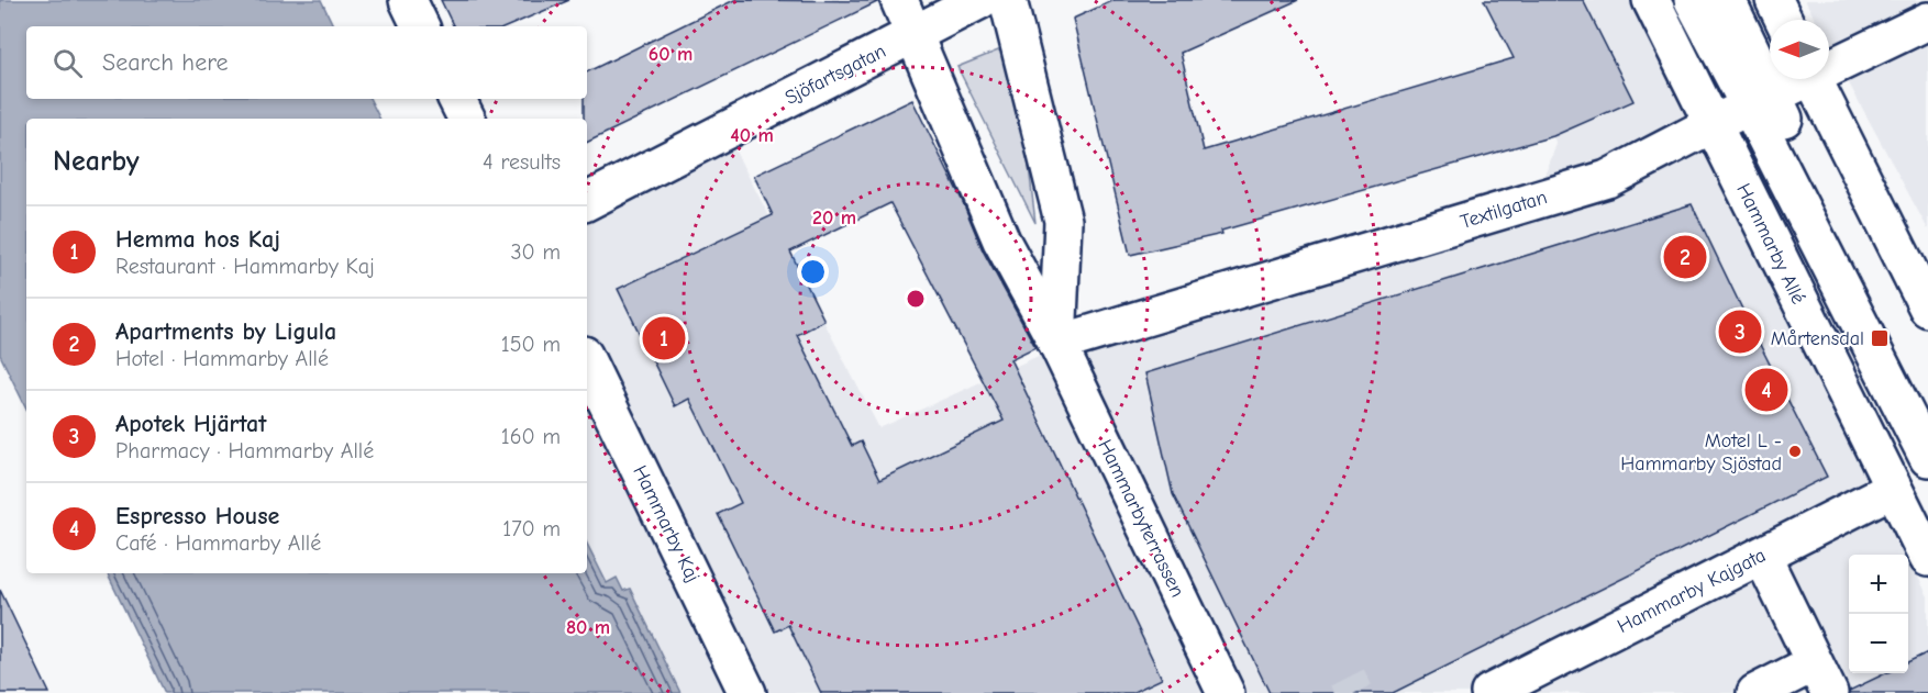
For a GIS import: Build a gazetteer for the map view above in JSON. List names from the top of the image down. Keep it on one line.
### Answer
{"streets":{"street":["Sjöfartsgatan","Textilgatan","Hammarby Allé","Hammarbyterrassen","Hammarby Kaj","Hammarby Kajgata"]},"crossings":[["Sjöfartsgatan","Hammarbyterrassen"],["Textilgatan","Hammarby Allé"],["Textilgatan","Hammarbyterrassen"],["Hammarby Allé","Hammarby Kajgata"]],"places":{"transit":["Mårtensdal"],"other":["Motel L - Hammarby Sjöstad"]},"north":"left","page":{"search":"Search here","heading":["Nearby","4 results"],"list":[{"mark":"1","name":"Hemma hos Kaj","note":"Restaurant · Hammarby Kaj","value":"30 m"},{"mark":"2","name":"Apartments by Ligula","note":"Hotel · Hammarby Allé","value":"150 m"},{"mark":"3","name":"Apotek Hjärtat","note":"Pharmacy · Hammarby Allé","value":"160 m"},{"mark":"4","name":"Espresso House","note":"Café · Hammarby Allé","value":"170 m"}],"pins":["2","3","1","4"],"map_buttons":["+","−"]},"rings":["60 m","40 m","20 m","80 m"]}
